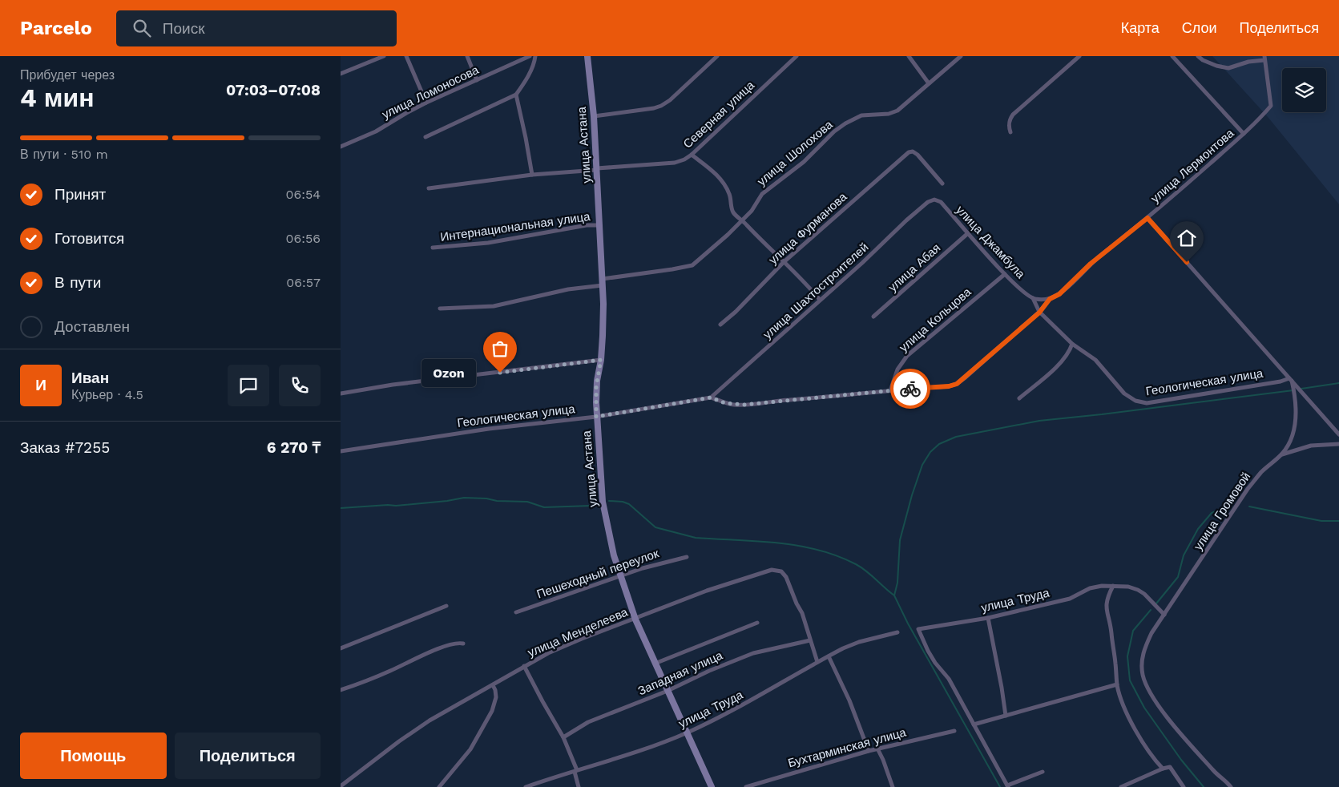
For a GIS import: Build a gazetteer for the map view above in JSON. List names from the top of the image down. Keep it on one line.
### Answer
{"streets":{"street":["улица Ломоносова","Северная улица","улица Астана","улица Шолохова","улица Лермонтова","Интернациональная улица","улица Фурманова","улица Джамбула","улица Абая","улица Шахтостроителей","улица Кольцова","Геологическая улица","улица Громовой","Пешеходный переулок","улица Труда","улица Менделеева","Западная улица","Бухтарминская улица"]},"crossings":[["Северная улица","улица Астана"],["улица Астана","улица Шолохова"],["улица Астана","Интернациональная улица"],["улица Астана","Геологическая улица"],["улица Астана","Пешеходный переулок"],["улица Астана","улица Труда"],["улица Астана","улица Менделеева"],["улица Астана","Западная улица"],["улица Лермонтова","улица Джамбула"],["улица Лермонтова","Геологическая улица"],["улица Джамбула","улица Абая"],["улица Джамбула","улица Шахтостроителей"],["улица Джамбула","улица Кольцова"],["улица Джамбула","Геологическая улица"],["улица Шахтостроителей","Геологическая улица"],["улица Кольцова","Геологическая улица"],["Геологическая улица","улица Громовой"],["улица Громовой","улица Труда"],["улица Менделеева","Западная улица"]],"places":["Ozon"],"page":{"header":"Parcelo","search":"Поиск","nav":["Карта","Слои","Поделиться"],"heading":["4 мин","Прибудет через","07:03–07:08"],"panel":["Иван","Курьер · 4.5","Заказ #7255","6 270 ₸"],"bar":"В пути · 510 m","list":[["Принят","06:54"],["Готовится","06:56"],["В пути","06:57"],"Доставлен"],"bubble":"Ozon","round":"И","buttons":["Помощь","Поделиться"]}}
